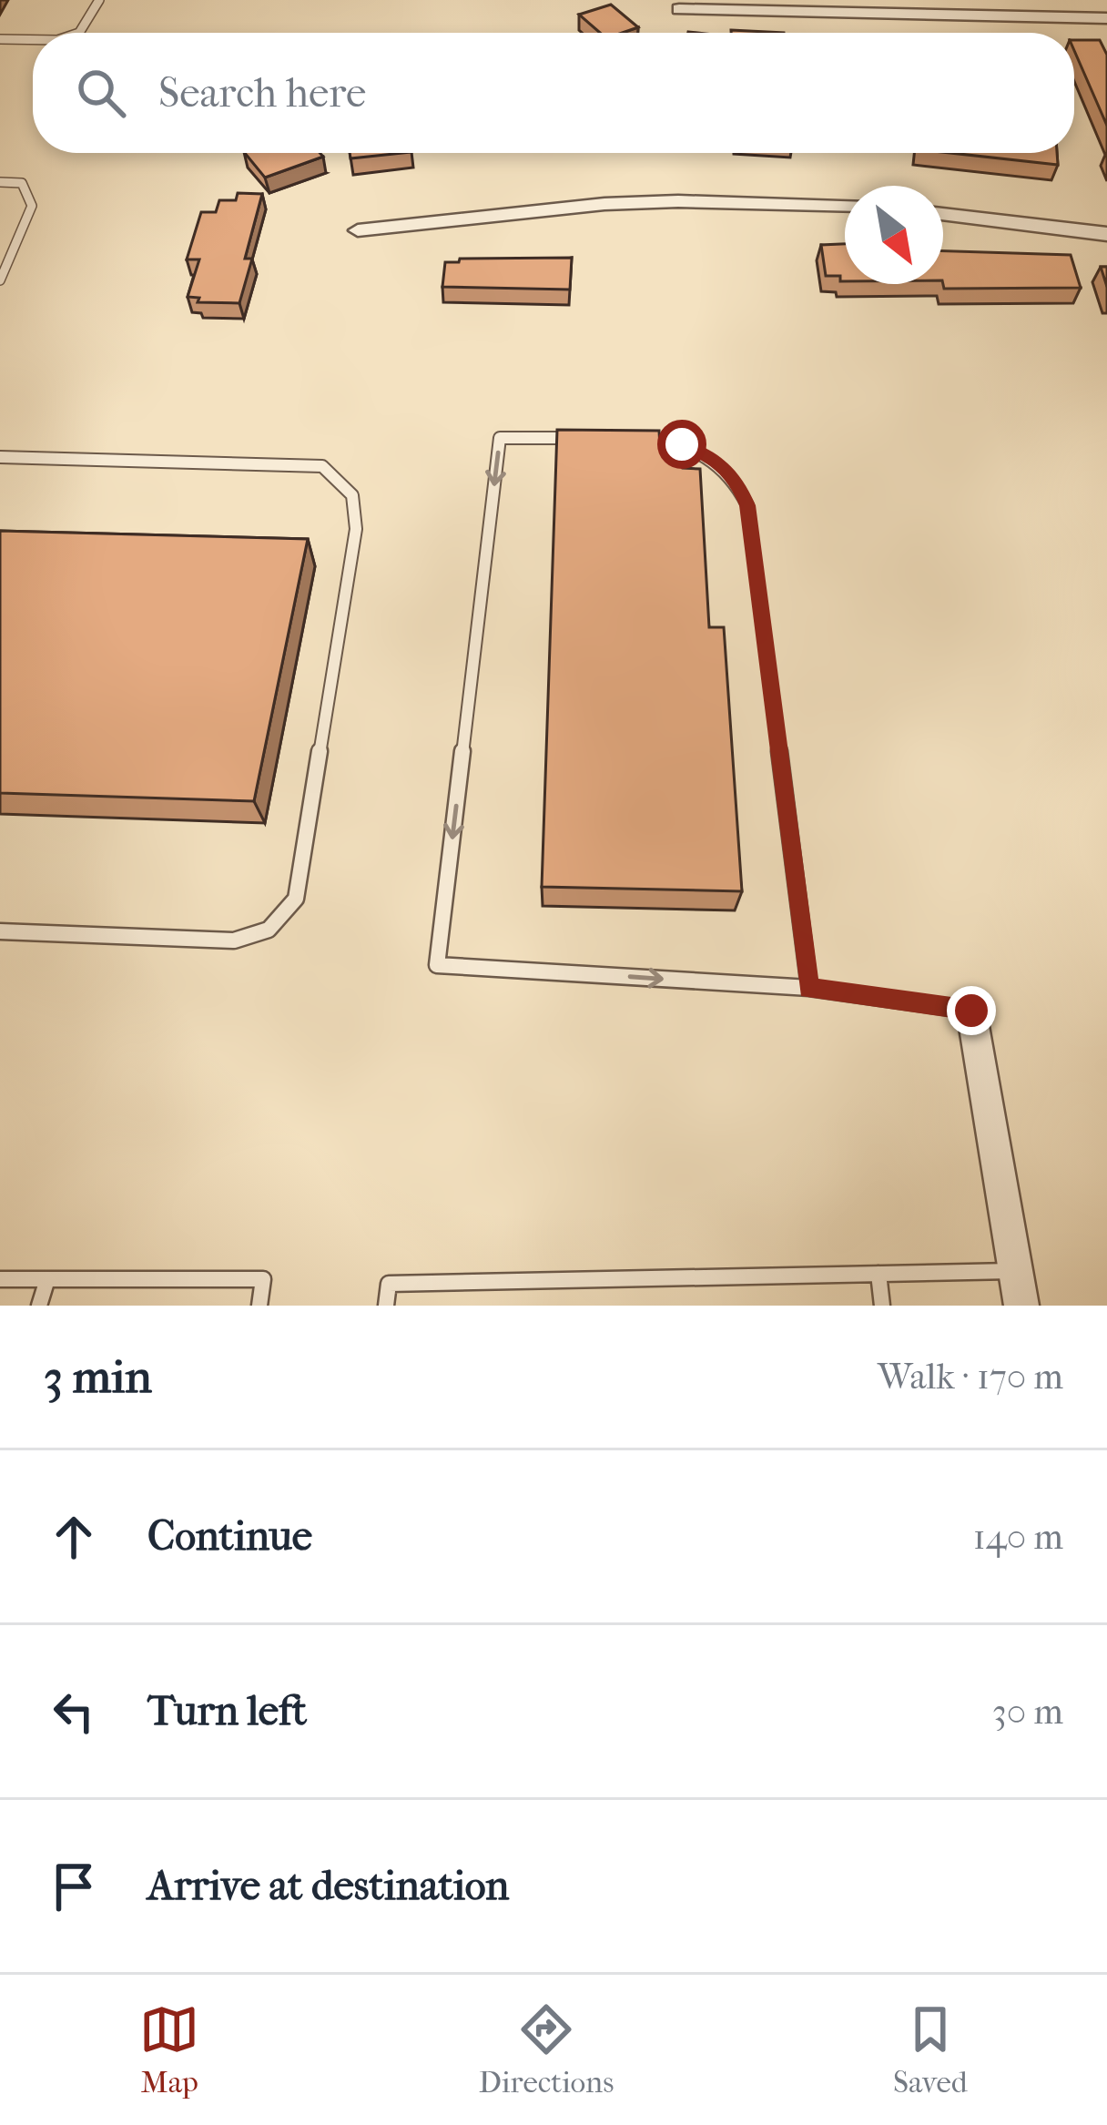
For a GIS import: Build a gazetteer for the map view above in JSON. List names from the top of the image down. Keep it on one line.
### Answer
{"north":"bottom right","page":{"search":"Search here","heading":["3 min","Walk · 170 m"],"list":[["Continue","140 m"],["Turn left","30 m"],"Arrive at destination"],"nav":["Map","Directions","Saved"]}}
